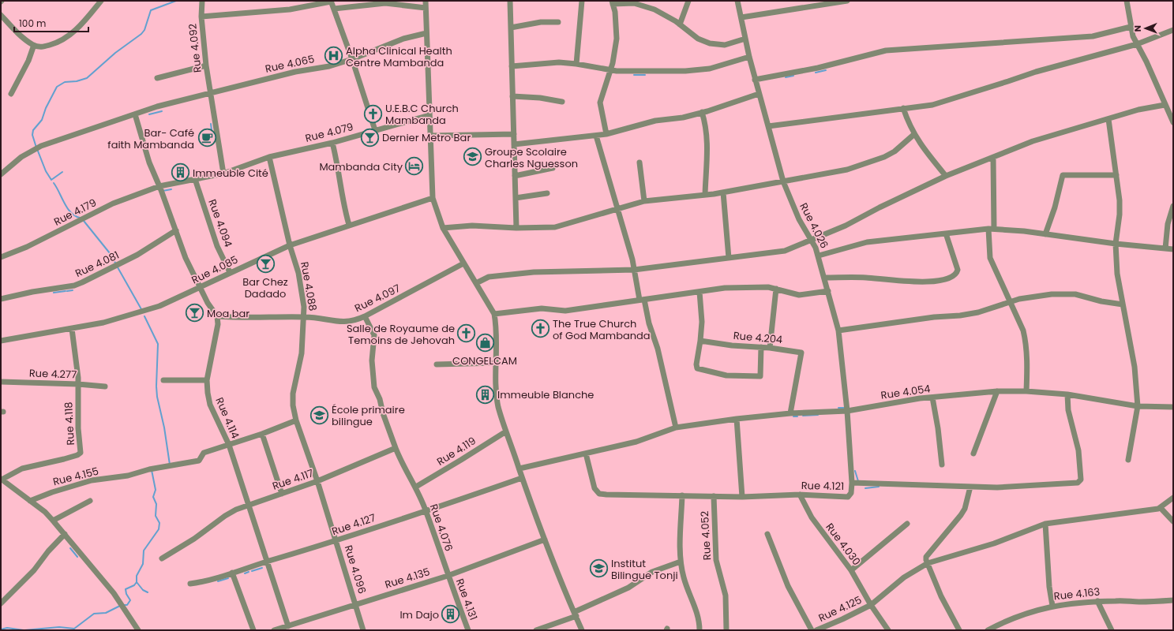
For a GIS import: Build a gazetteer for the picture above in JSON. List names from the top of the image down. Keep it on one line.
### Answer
{"streets":{"street":["Rue 4.092","Rue 4.065","Rue 4.079","Rue 4.179","Rue 4.094","Rue 4.026","Rue 4.081","Rue 4.085","Rue 4.088","Rue 4.097","Rue 4.204","Rue 4.277","Rue 4.054","Rue 4.114","Rue 4.118","Rue 4.119","Rue 4.155","Rue 4.117","Rue 4.121","Rue 4.127","Rue 4.076","Rue 4.052","Rue 4.030","Rue 4.096","Rue 4.135","Rue 4.163","Rue 4.131","Rue 4.125"]},"crossings":[["Rue 4.092","Rue 4.065"],["Rue 4.092","Rue 4.079"],["Rue 4.092","Rue 4.179"],["Rue 4.079","Rue 4.179"],["Rue 4.079","Rue 4.088"],["Rue 4.179","Rue 4.094"],["Rue 4.094","Rue 4.085"],["Rue 4.026","Rue 4.054"],["Rue 4.026","Rue 4.121"],["Rue 4.085","Rue 4.088"],["Rue 4.085","Rue 4.118"],["Rue 4.088","Rue 4.097"],["Rue 4.088","Rue 4.096"],["Rue 4.097","Rue 4.114"],["Rue 4.204","Rue 4.054"],["Rue 4.277","Rue 4.118"],["Rue 4.054","Rue 4.121"],["Rue 4.114","Rue 4.155"],["Rue 4.114","Rue 4.117"],["Rue 4.114","Rue 4.127"],["Rue 4.114","Rue 4.135"],["Rue 4.119","Rue 4.076"],["Rue 4.117","Rue 4.096"],["Rue 4.121","Rue 4.052"],["Rue 4.121","Rue 4.030"],["Rue 4.127","Rue 4.076"],["Rue 4.127","Rue 4.096"],["Rue 4.076","Rue 4.135"],["Rue 4.076","Rue 4.131"],["Rue 4.030","Rue 4.125"],["Rue 4.096","Rue 4.135"],["Rue 4.135","Rue 4.131"]],"places":{"hospital":["Alpha Clinical Health Centre Mambanda"],"church":["U.E.B.C Church Mambanda","The True Church of God Mambanda","Salle de Royaume de Temoins de Jehovah"],"bar":["Dernier Metro Bar","Bar Chez Dadado","Moa bar"],"cafe":["Bar- Café faith Mambanda"],"school or university":["Groupe Scolaire Charles Nguesson","École primaire bilingue","Institut Bilingue Tonji"],"hotel":["Mambanda City"],"building":["Immeuble Cité","Immeuble Blanche","Im Dajo"],"shop":["CONGELCAM"]},"scale_bar":"100 m","north":"left"}
